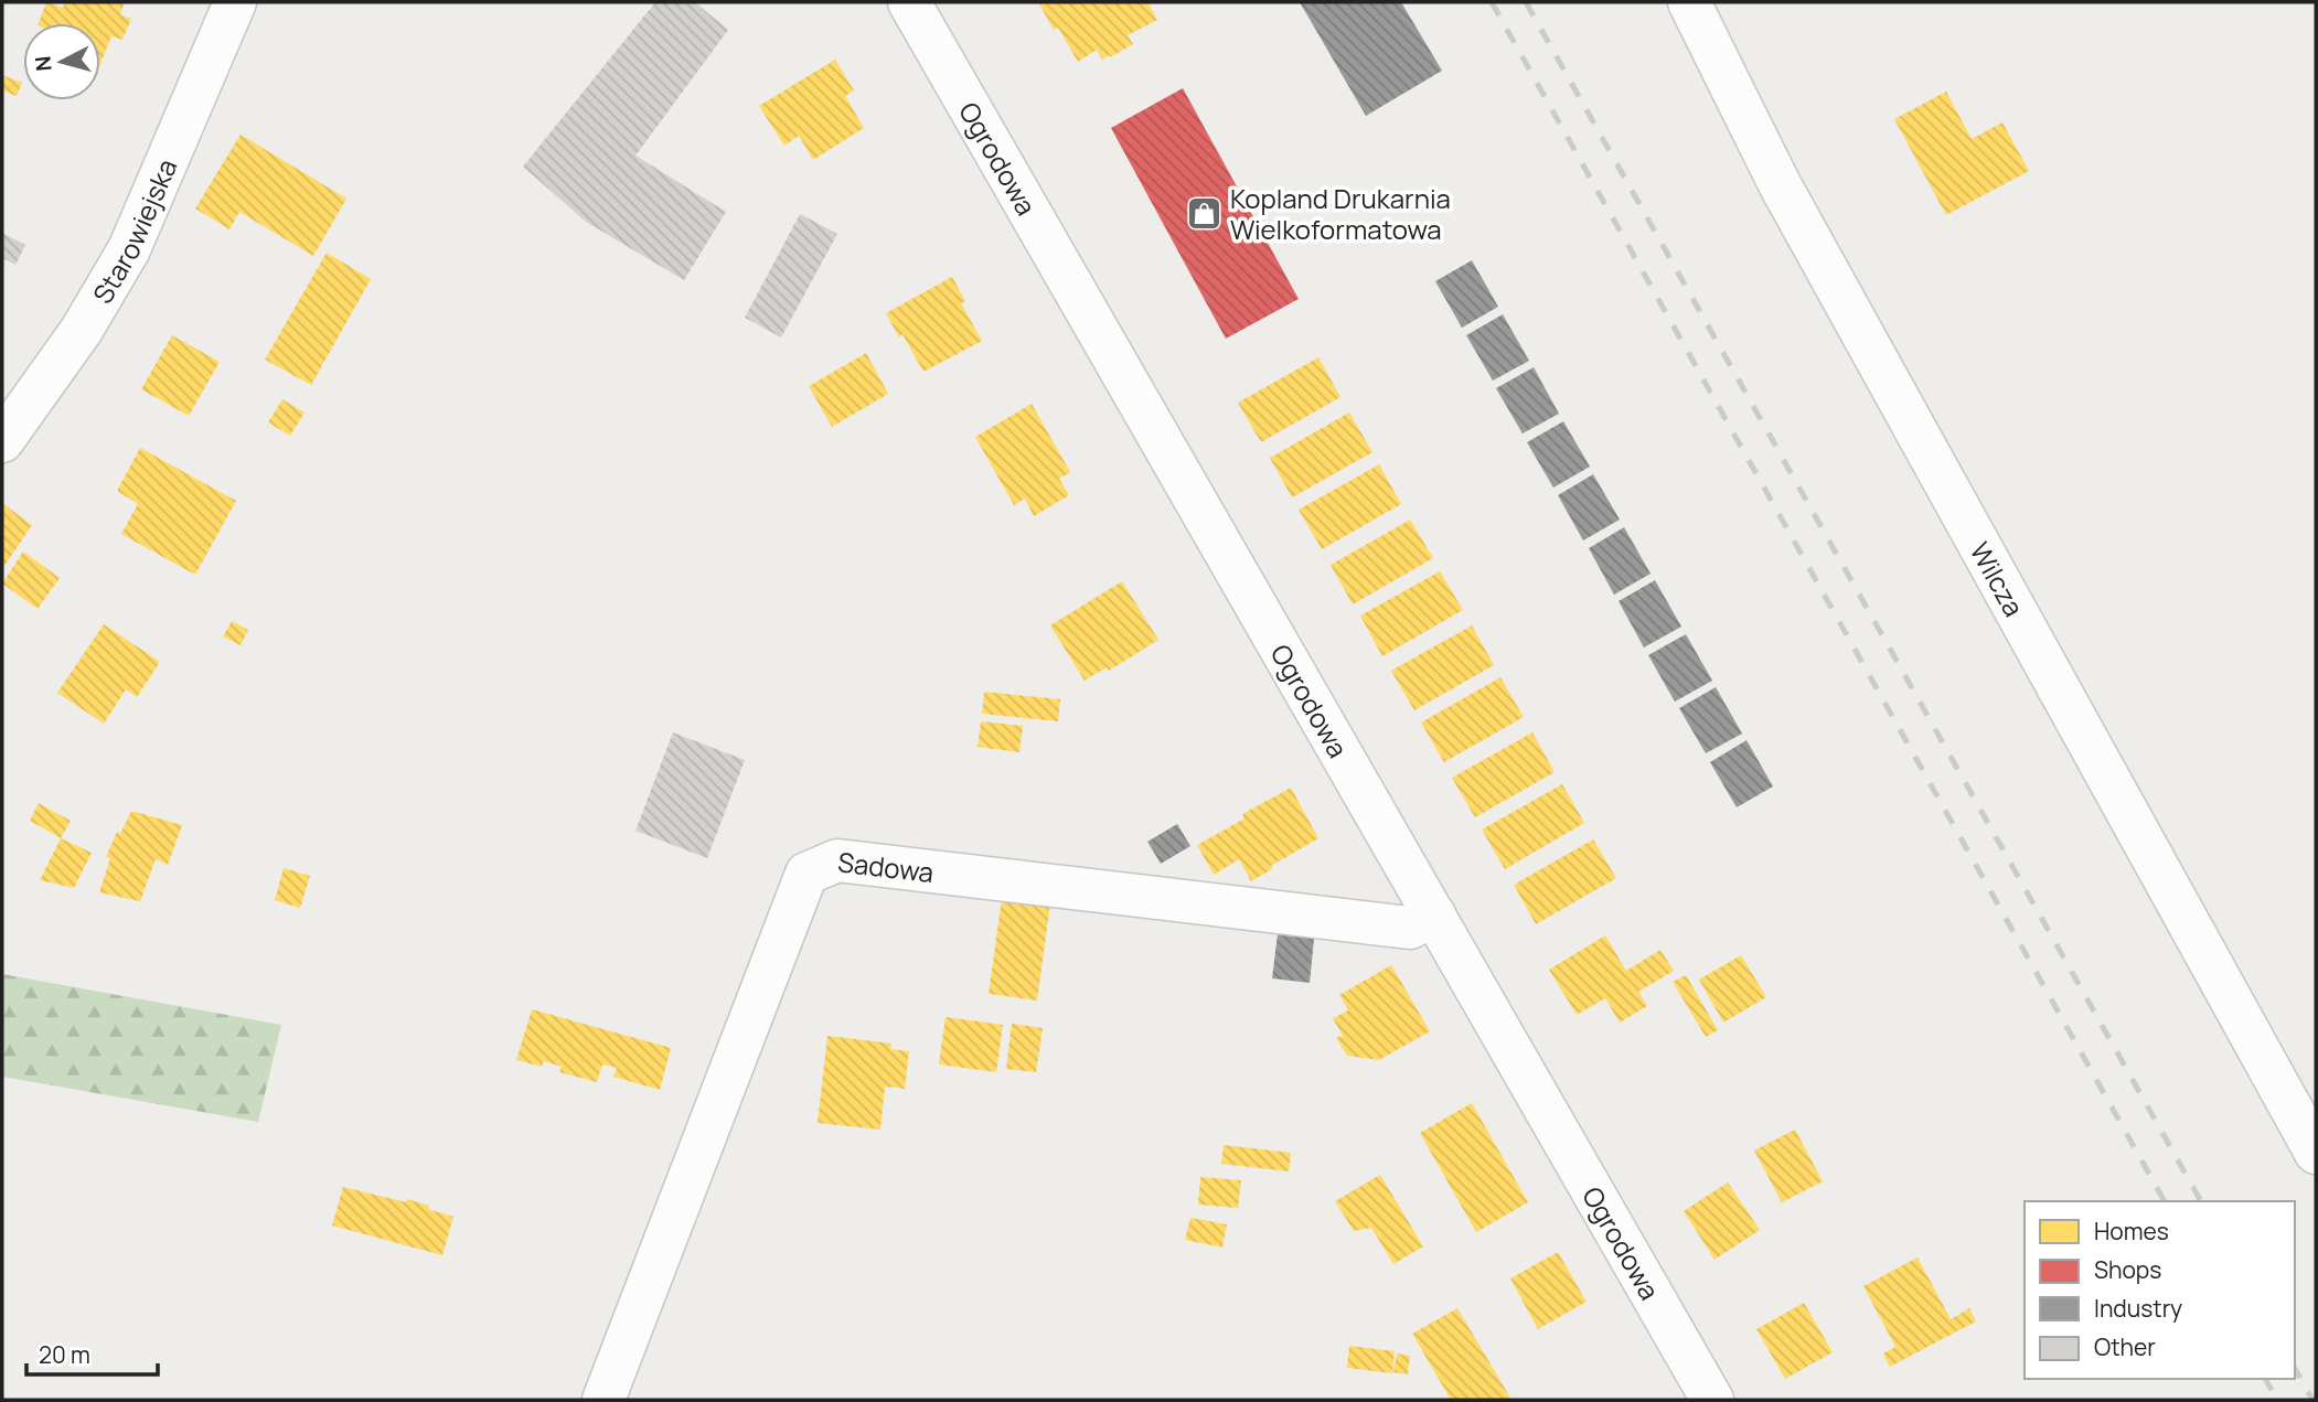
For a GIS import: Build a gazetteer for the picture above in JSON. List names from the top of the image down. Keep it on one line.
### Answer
{"streets":{"street":["Ogrodowa","Starowiejska","Wilcza","Sadowa"]},"crossings":[["Ogrodowa","Sadowa"]],"places":{"shop":["Kopland Drukarnia Wielkoformatowa"]},"legend":["Homes","Shops","Industry","Other"],"scale_bar":"20 m","north":"left"}
